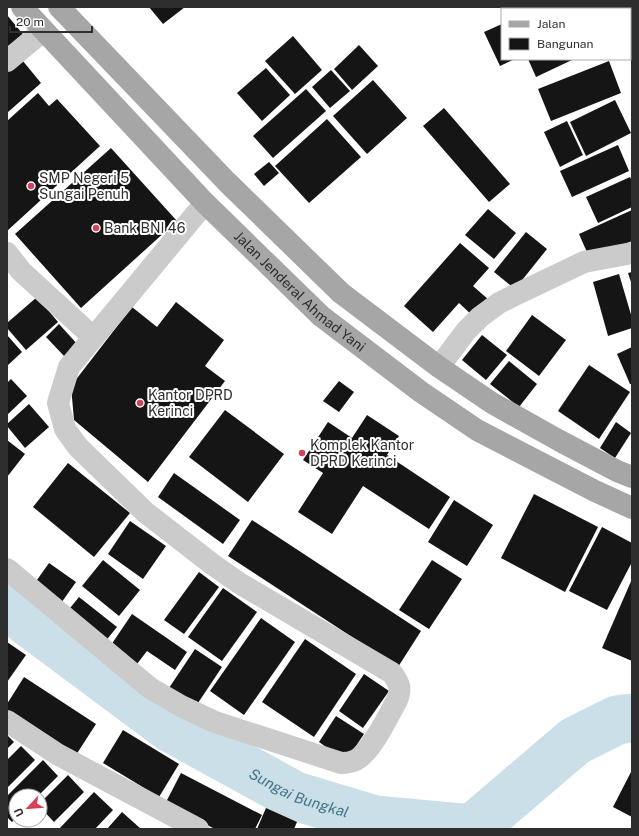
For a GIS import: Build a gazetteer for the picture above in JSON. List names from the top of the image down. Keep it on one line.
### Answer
{"streets":{"main road":["Jalan Jenderal Ahmad Yani"]},"water":["Sungai Bungkal"],"places":["SMP Negeri 5 Sungai Penuh","Bank BNI 46","Kantor DPRD Kerinci","Komplek Kantor DPRD Kerinci"],"legend":["Jalan","Bangunan"],"scale_bar":"20 m","north":"bottom left"}
